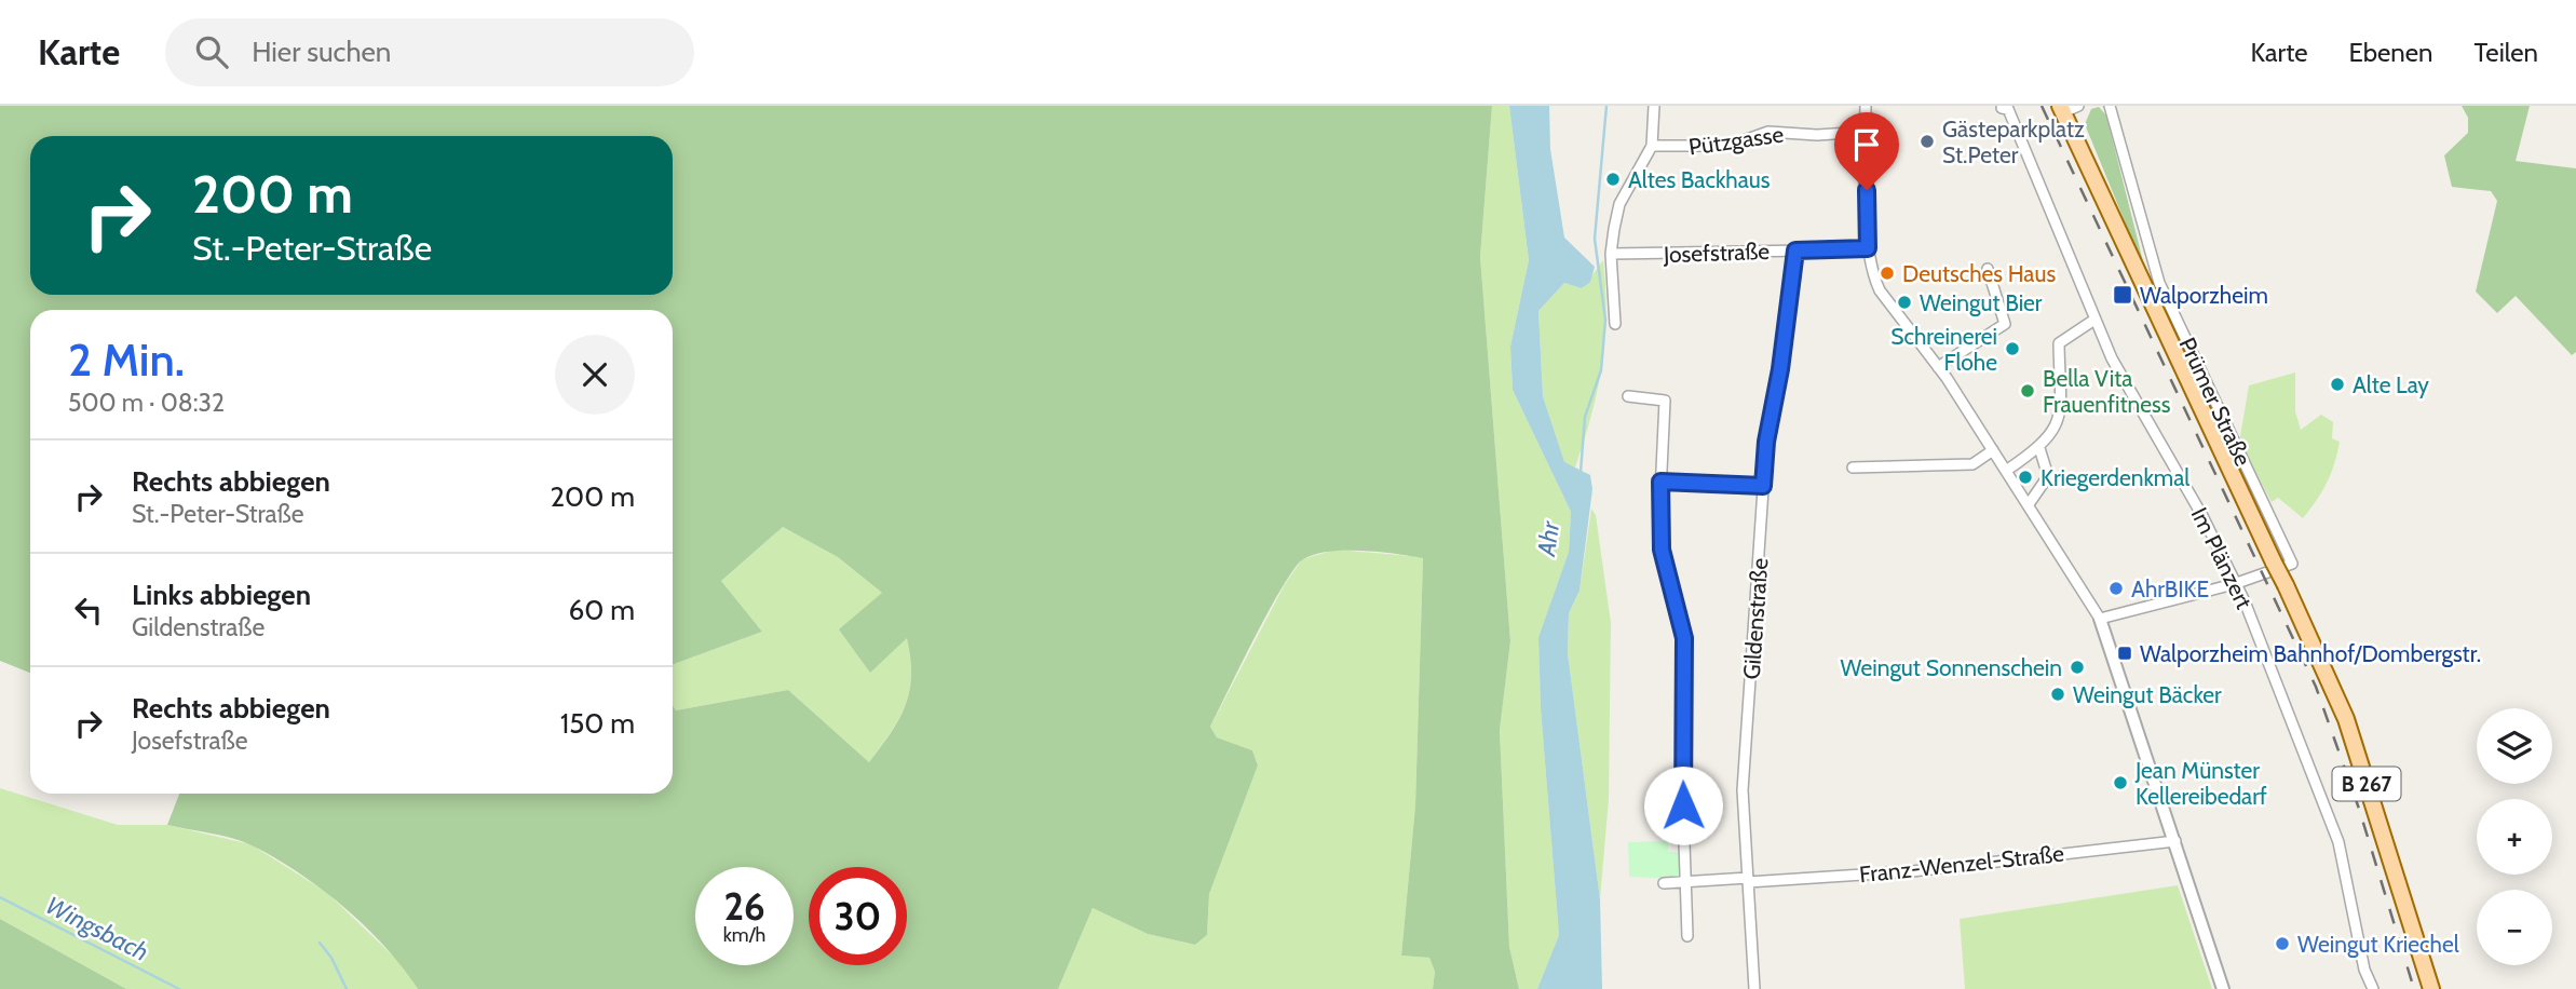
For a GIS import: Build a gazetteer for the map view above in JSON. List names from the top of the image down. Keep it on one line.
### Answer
{"streets":{"main road":["B 267"],"street":["Pützgasse","Josefstraße","Prümer Straße","Im Plänzert","Gildenstraße","Franz-Wenzel-Straße"]},"crossings":[["Josefstraße","Gildenstraße"],["Prümer Straße","Im Plänzert"],["Gildenstraße","Franz-Wenzel-Straße"]],"water":["Ahr","Wingsbach"],"places":{"other":["Gästeparkplatz St.Peter","Altes Backhaus","Deutsches Haus","Weingut Bier","Schreinerei Flohe","Alte Lay","Bella Vita Frauenfitness","Kriegerdenkmal","AhrBIKE","Weingut Sonnenschein","Weingut Bäcker","Jean Münster Kellereibedarf","Weingut Kriechel"],"transit":["Walporzheim","Walporzheim Bahnhof/Dombergstr."]},"page":{"header":"Karte","search":"Hier suchen","nav":["Karte","Ebenen","Teilen"],"turn":["200 m","St.-Peter-Straße"],"heading":["2 Min.","500 m · 08:32"],"list":[{"name":"Rechts abbiegen","note":"St.-Peter-Straße","value":"200 m"},{"name":"Links abbiegen","note":"Gildenstraße","value":"60 m"},{"name":"Rechts abbiegen","note":"Josefstraße","value":"150 m"}],"map_buttons":["+","−"],"speed":"26 km/h","limit":"30"}}
